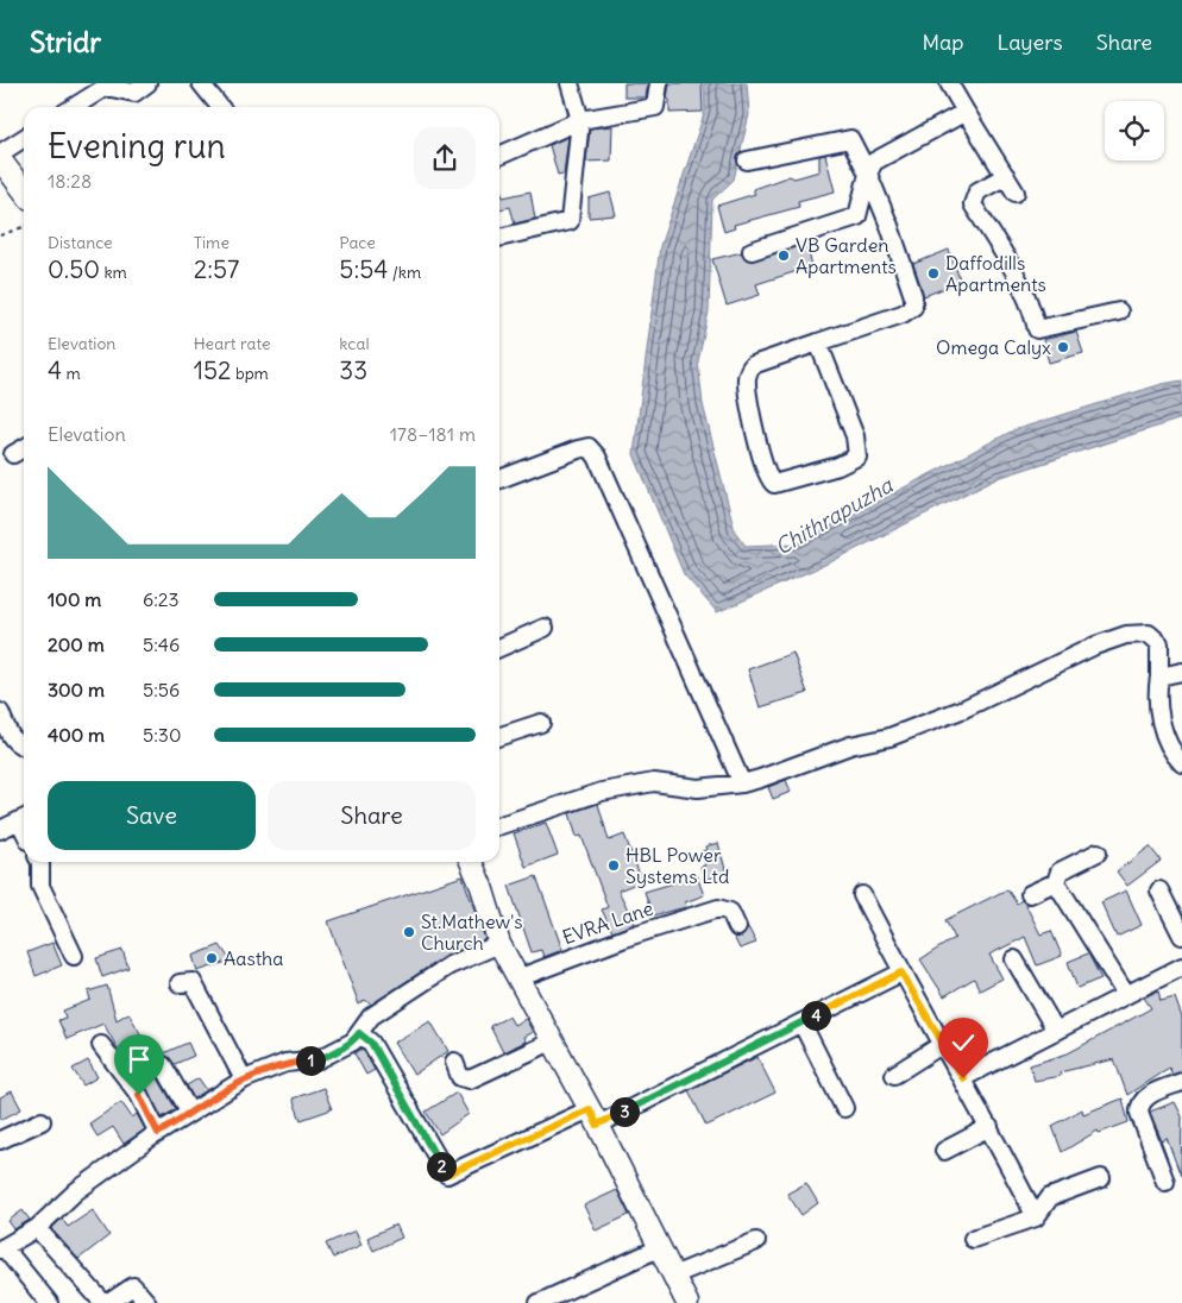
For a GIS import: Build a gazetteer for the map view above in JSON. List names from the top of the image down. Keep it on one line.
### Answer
{"streets":{"street":["EVRA Lane"]},"water":["Chithrapuzha"],"places":["VB Garden Apartments","Daffodills Apartments","Omega Calyx","HBL Power Systems Ltd","St.Mathew's Church","Aastha"],"page":{"header":"Stridr","nav":["Map","Layers","Share"],"heading":["Evening run","18:28"],"stats":[["Distance","0.50 km"],["Time","2:57"],["Pace","5:54 /km"],["Elevation","4 m"],["Heart rate","152 bpm"],["kcal","33"]],"chart":["Elevation","178–181 m"],"list":[{"name":"100 m","note":"6:23"},{"name":"200 m","note":"5:46"},{"name":"300 m","note":"5:56"},{"name":"400 m","note":"5:30"}],"buttons":["Save","Share"],"pins":["4","1","3","2"]}}
